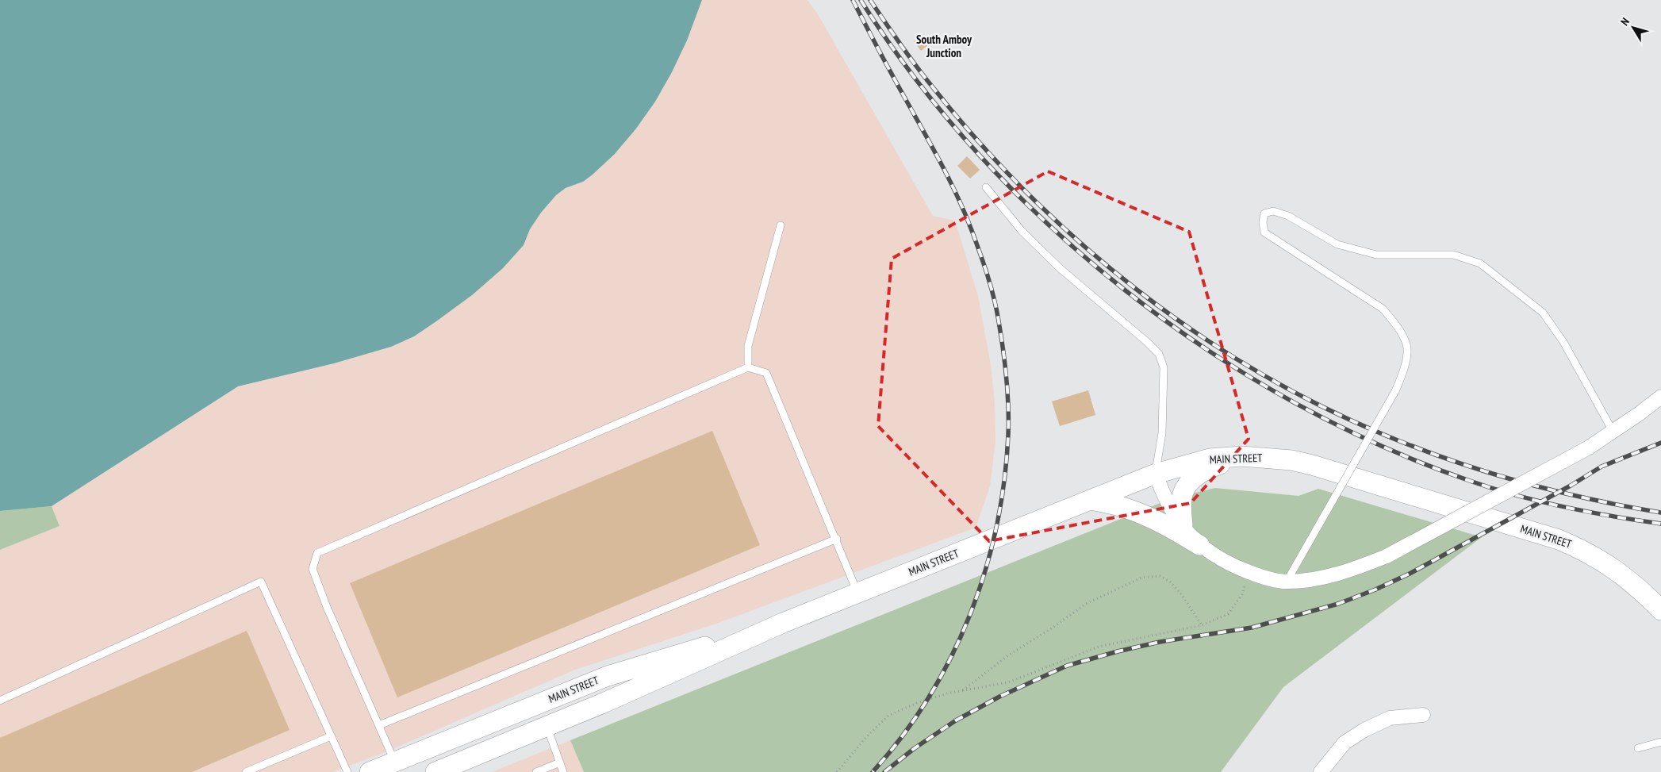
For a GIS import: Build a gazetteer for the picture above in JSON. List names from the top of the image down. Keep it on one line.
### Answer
{"streets":{"main road":["MAIN STREET"]},"districts":["South Amboy Junction"],"north":"top left"}
